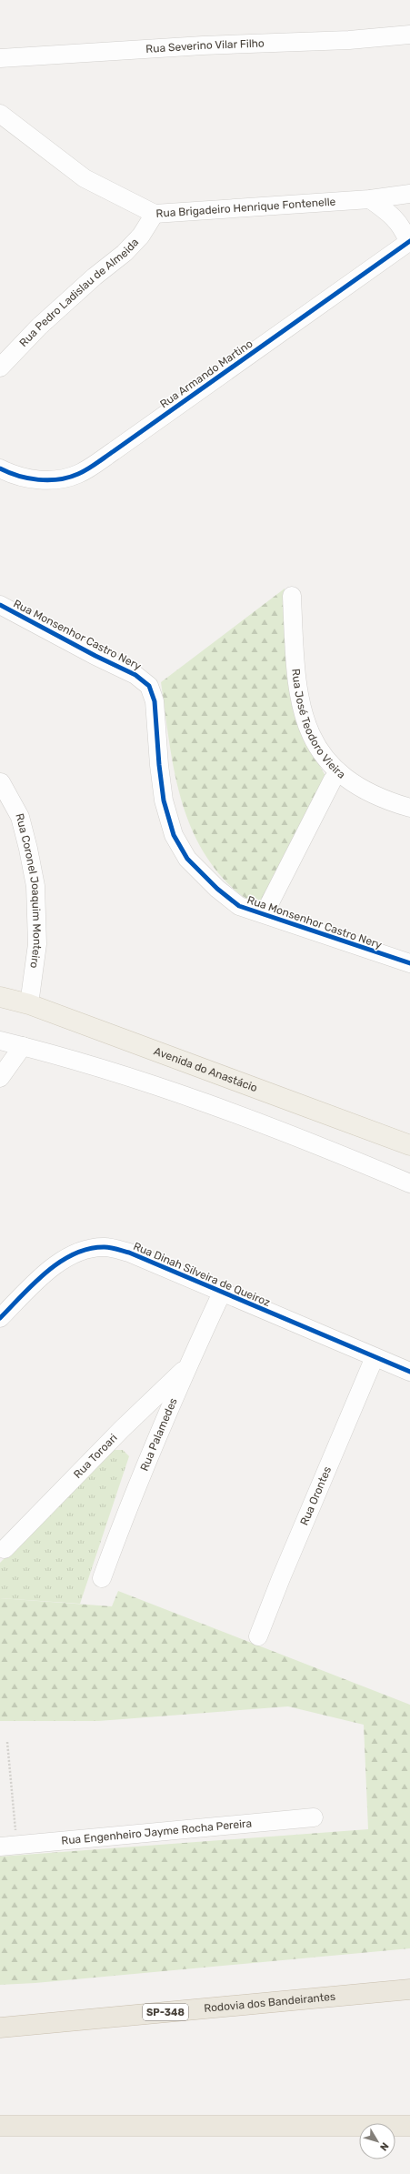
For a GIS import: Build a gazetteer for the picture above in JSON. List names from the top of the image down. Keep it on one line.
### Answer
{"streets":{"highway":["Rodovia dos Bandeirantes","SP-348"],"main road":["Avenida do Anastácio"],"street":["Rua Severino Vilar Filho","Rua Brigadeiro Henrique Fontenelle","Rua Pedro Ladislau de Almeida","Rua Armando Martino","Rua Monsenhor Castro Nery","Rua José Teodoro Vieira","Rua Coronel Joaquim Monteiro","Rua Dinah Silveira de Queiroz","Rua Palamedes","Rua Toroari","Rua Orontes","Rua Engenheiro Jayme Rocha Pereira"]},"crossings":[["Rua Brigadeiro Henrique Fontenelle","Rua Pedro Ladislau de Almeida"],["Rua Coronel Joaquim Monteiro","Avenida do Anastácio"],["Rua Dinah Silveira de Queiroz","Rua Palamedes"],["Rua Dinah Silveira de Queiroz","Rua Orontes"],["Rua Palamedes","Rua Toroari"]],"north":"bottom right"}
